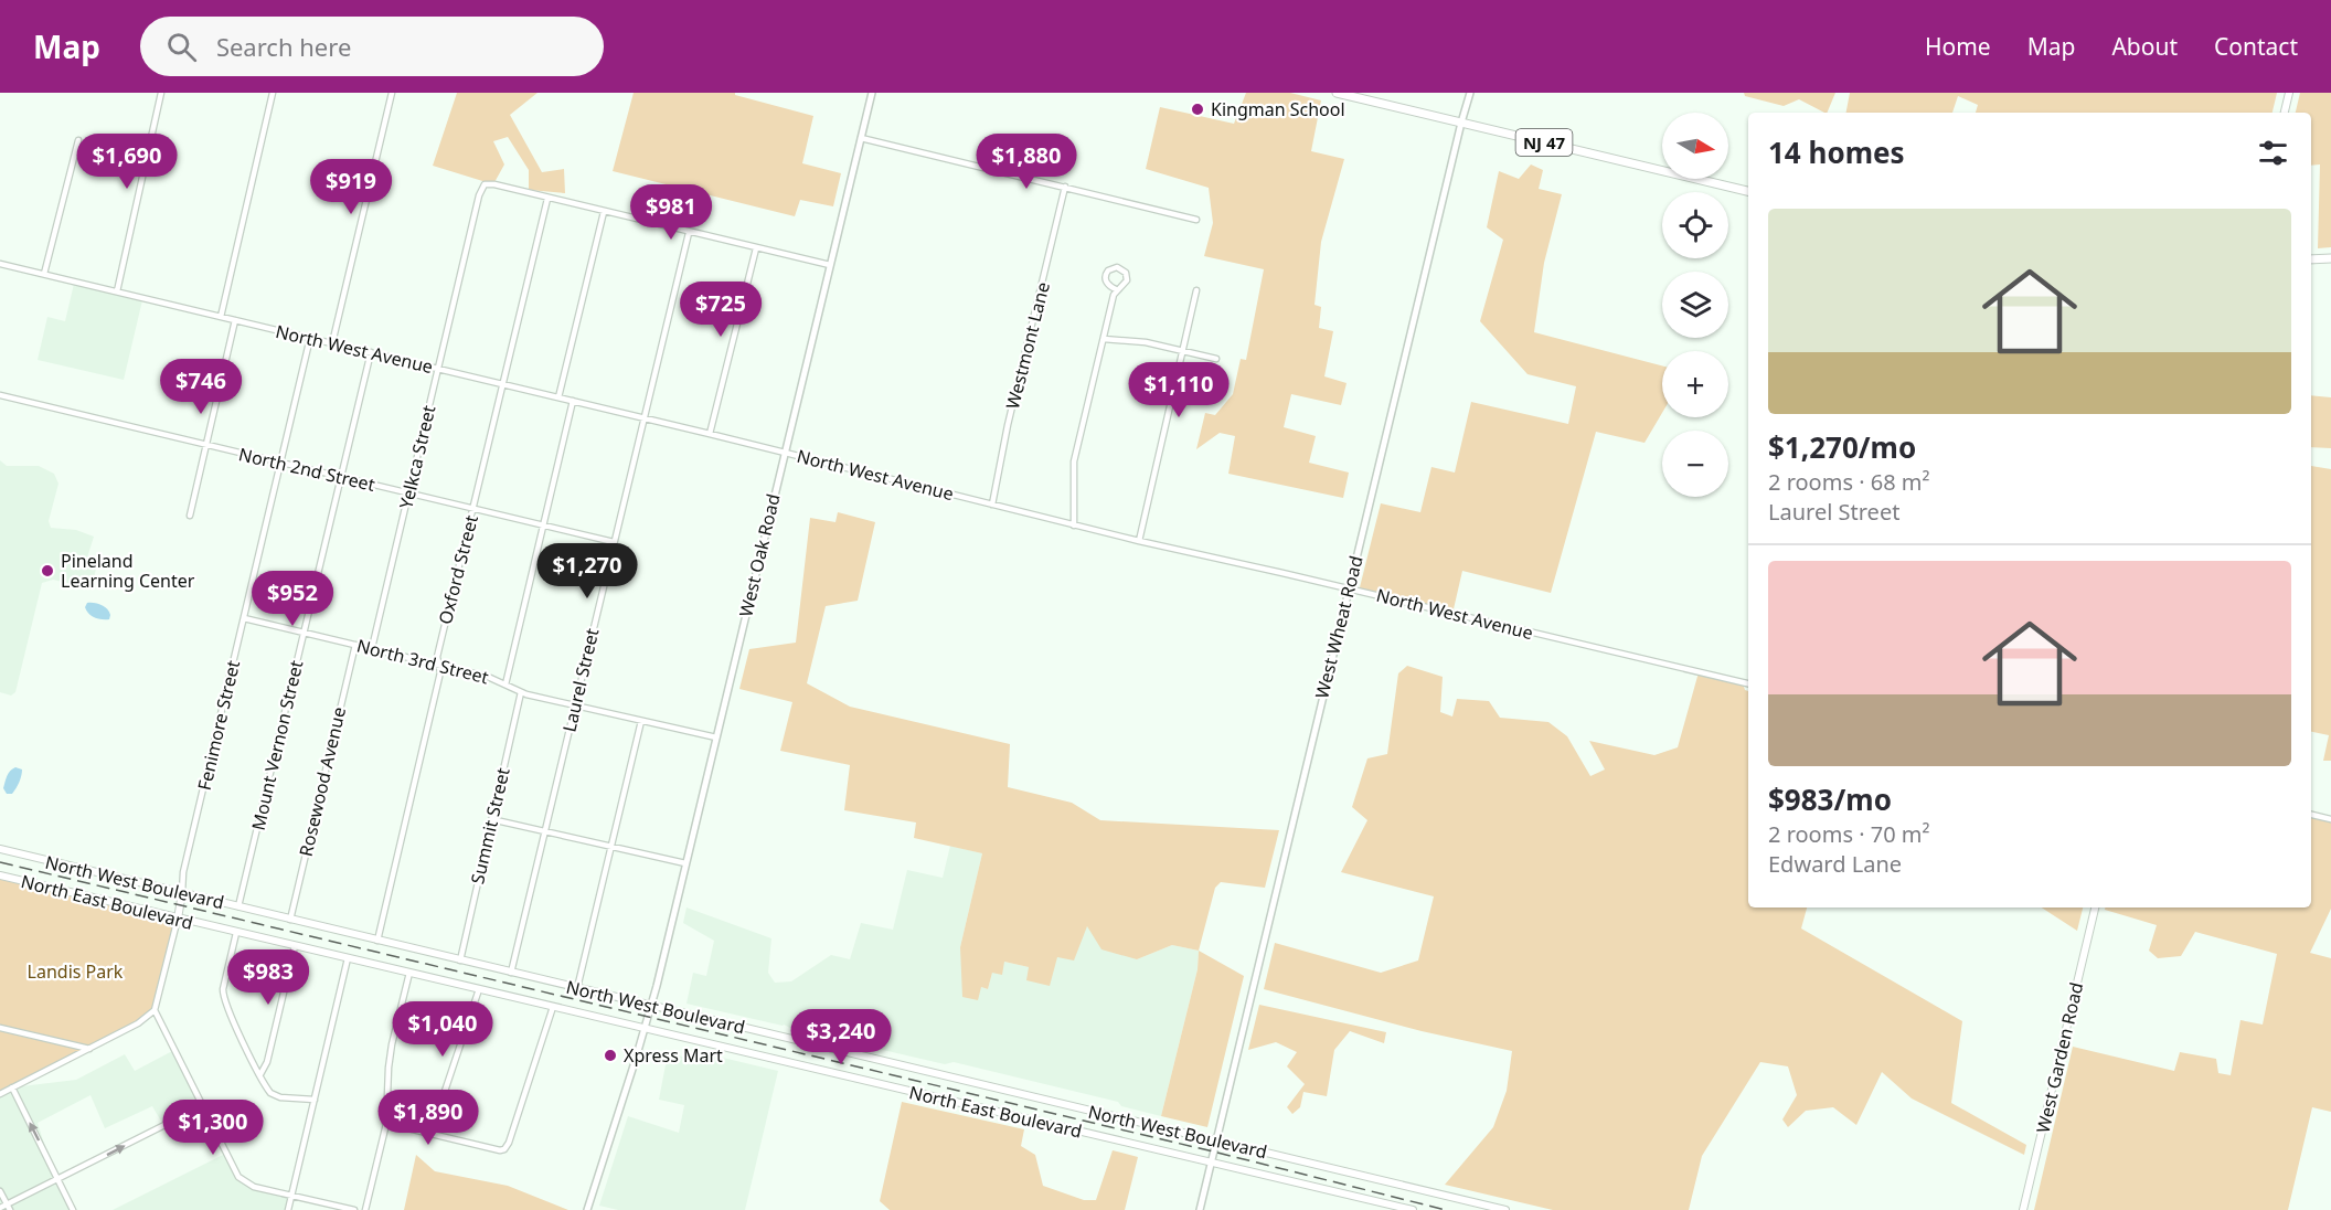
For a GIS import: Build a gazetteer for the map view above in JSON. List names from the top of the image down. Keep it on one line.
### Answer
{"streets":{"main road":["NJ 47","Fenimore Street","North West Boulevard","North East Boulevard","West Garden Road"],"street":["Westmont Lane","North West Avenue","Yelkca Street","North 2nd Street","West Oak Road","Oxford Street","West Wheat Road","North 3rd Street","Laurel Street","Mount Vernon Street","Rosewood Avenue","Summit Street"]},"crossings":[["NJ 47","West Wheat Road"],["Westmont Lane","North West Avenue"],["North West Avenue","Yelkca Street"],["North West Avenue","West Oak Road"],["North West Avenue","Oxford Street"],["North West Avenue","West Wheat Road"],["North West Avenue","Laurel Street"],["North West Avenue","Fenimore Street"],["North West Avenue","Mount Vernon Street"],["Yelkca Street","North 2nd Street"],["Yelkca Street","West Oak Road"],["Yelkca Street","Oxford Street"],["Yelkca Street","North 3rd Street"],["Yelkca Street","Laurel Street"],["North 2nd Street","Oxford Street"],["North 2nd Street","Laurel Street"],["North 2nd Street","Fenimore Street"],["North 2nd Street","Mount Vernon Street"],["West Oak Road","North 3rd Street"],["West Oak Road","North West Boulevard"],["West Oak Road","North East Boulevard"],["Oxford Street","North 3rd Street"],["Oxford Street","North West Boulevard"],["West Wheat Road","North West Boulevard"],["West Wheat Road","North East Boulevard"],["North 3rd Street","Laurel Street"],["North 3rd Street","Fenimore Street"],["North 3rd Street","Mount Vernon Street"],["North 3rd Street","Rosewood Avenue"],["North 3rd Street","Summit Street"],["Laurel Street","North West Boulevard"],["Fenimore Street","North West Boulevard"],["Fenimore Street","North East Boulevard"],["Mount Vernon Street","North West Boulevard"],["Rosewood Avenue","North West Boulevard"],["Summit Street","North West Boulevard"]],"parks":["Landis Park"],"places":["Kingman School","Pineland Learning Center","Xpress Mart"],"north":"right","page":{"header":"Map","search":"Search here","nav":["Home","Map","About","Contact"],"map_buttons":["+","−"],"heading":"14 homes","price":["$1,690","$1,880","$919","$981","$725","$746","$1,110","$1,270","$952","$983","$1,040","$3,240","$1,890","$1,300"],"list":[{"name":"$1,270/mo","note":"2 rooms · 68 m² · Laurel Street"},{"name":"$983/mo","note":"2 rooms · 70 m² · Edward Lane"}]}}
